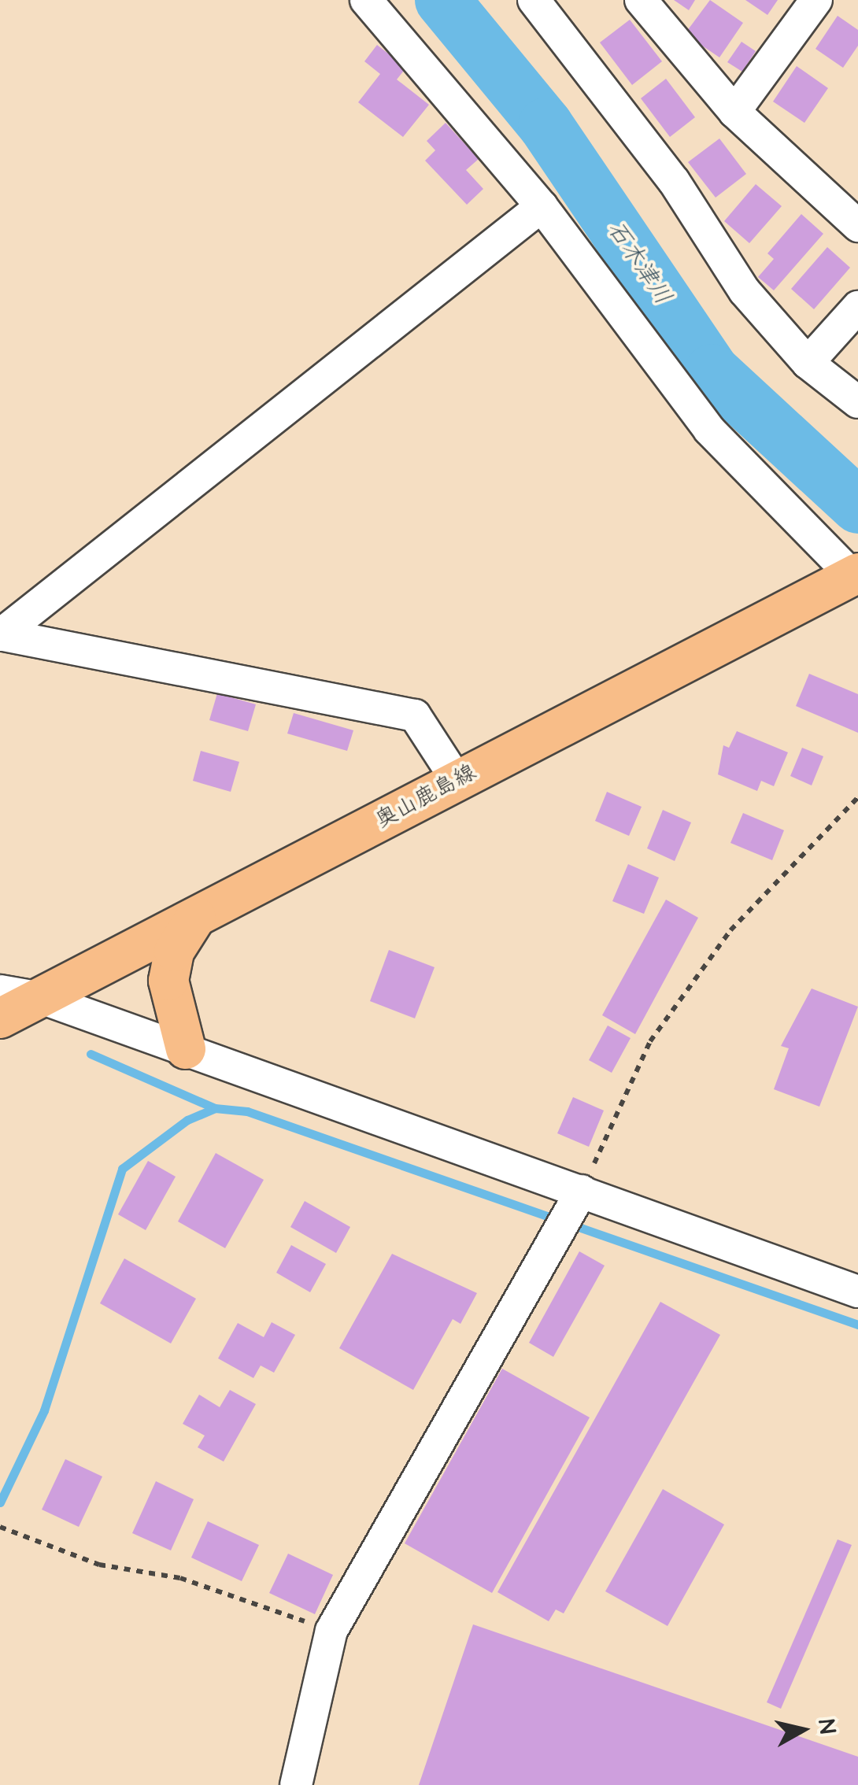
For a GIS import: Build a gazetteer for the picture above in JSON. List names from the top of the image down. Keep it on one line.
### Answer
{"streets":{"main road":["奥山鹿島線"]},"water":["石木津川"],"north":"right"}
